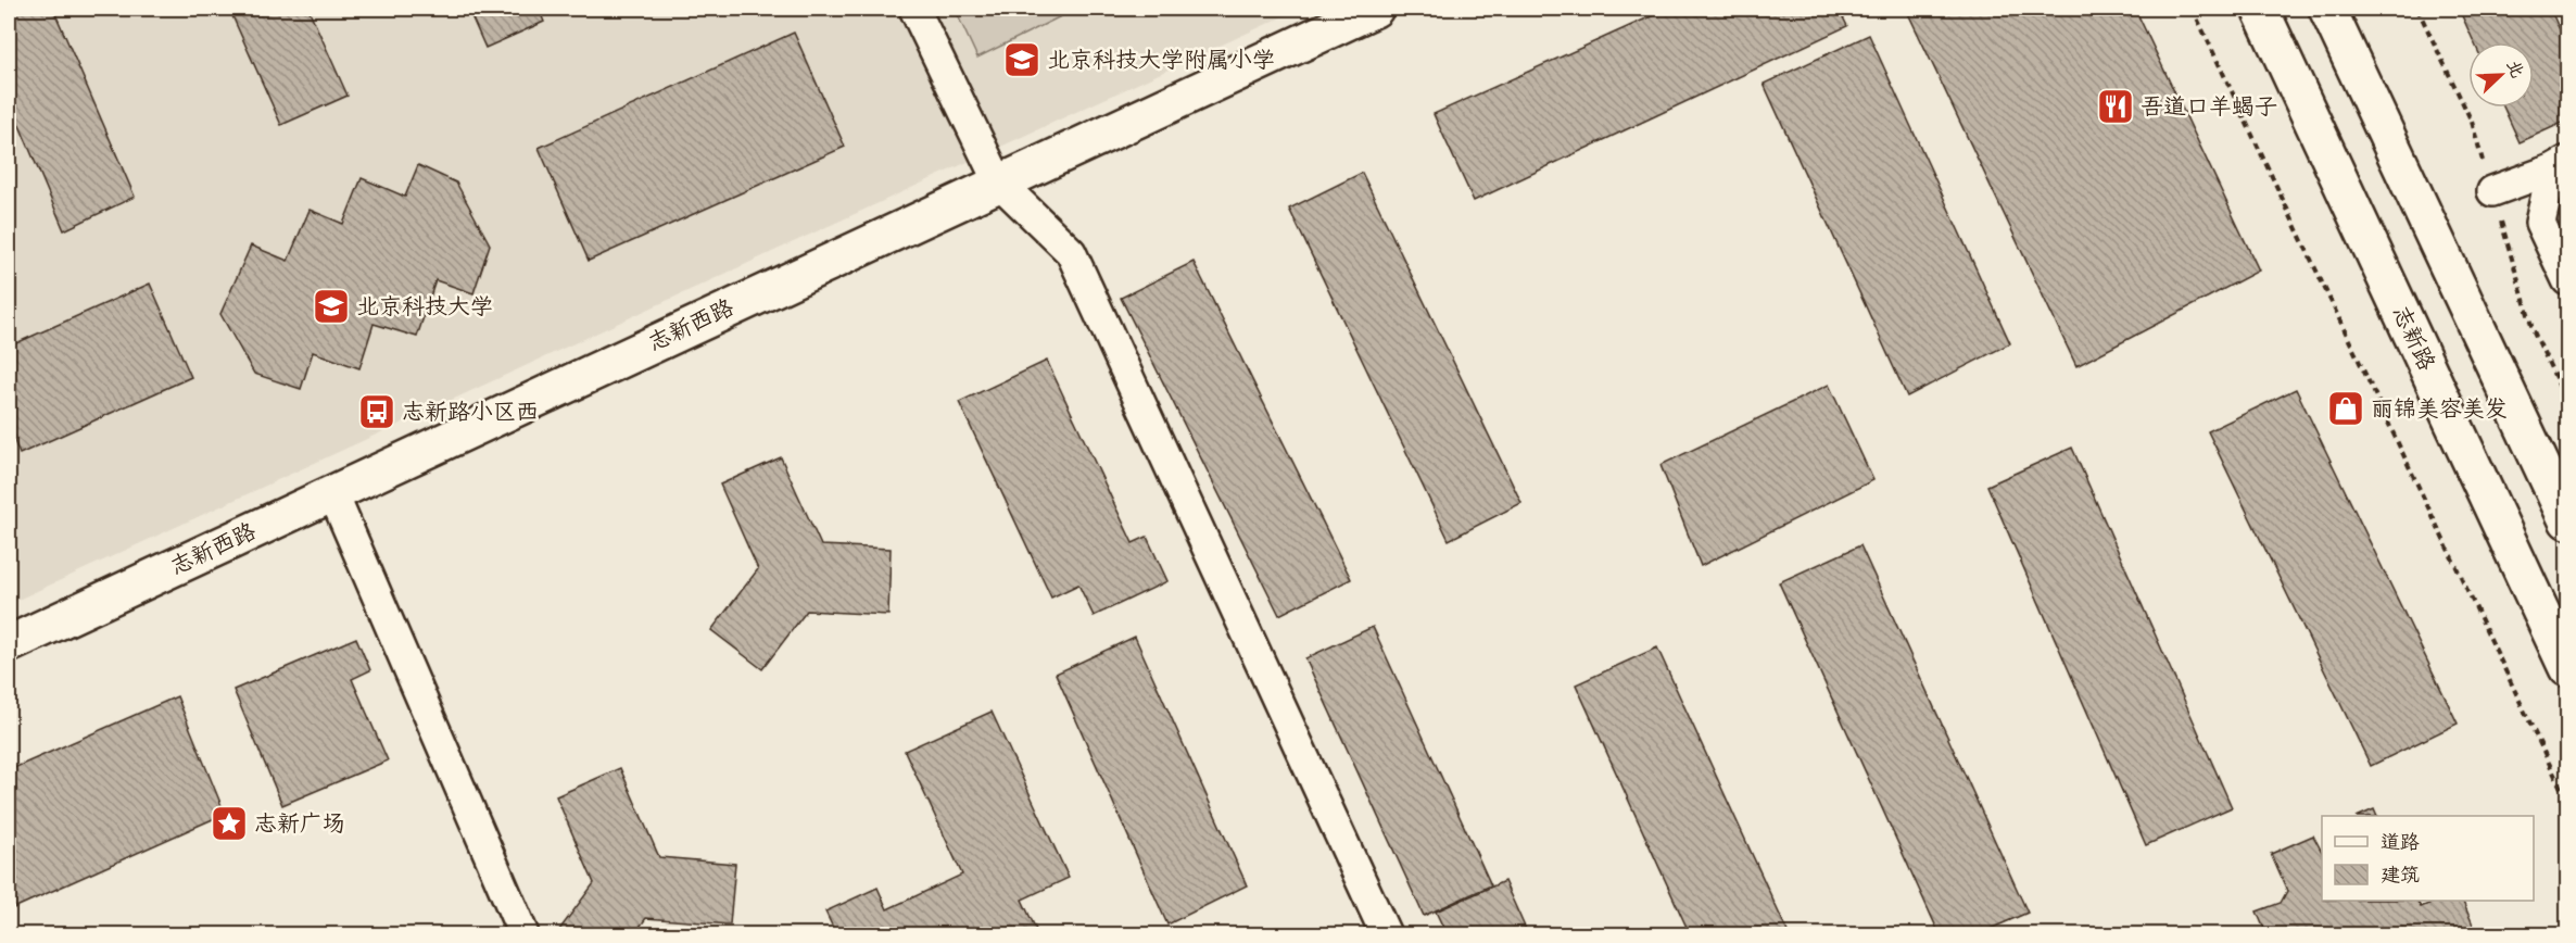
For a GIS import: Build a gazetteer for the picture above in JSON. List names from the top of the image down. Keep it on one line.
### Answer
{"streets":{"street":["志新西路","志新路"]},"places":{"school or university":["北京科技大学附属小学","北京科技大学"],"restaurant":["吾道口羊蝎子"],"shop":["丽锦美容美发"],"bus stop":["志新路小区西"],"place":["志新广场"]},"legend":["道路","建筑"],"north":"top right"}
